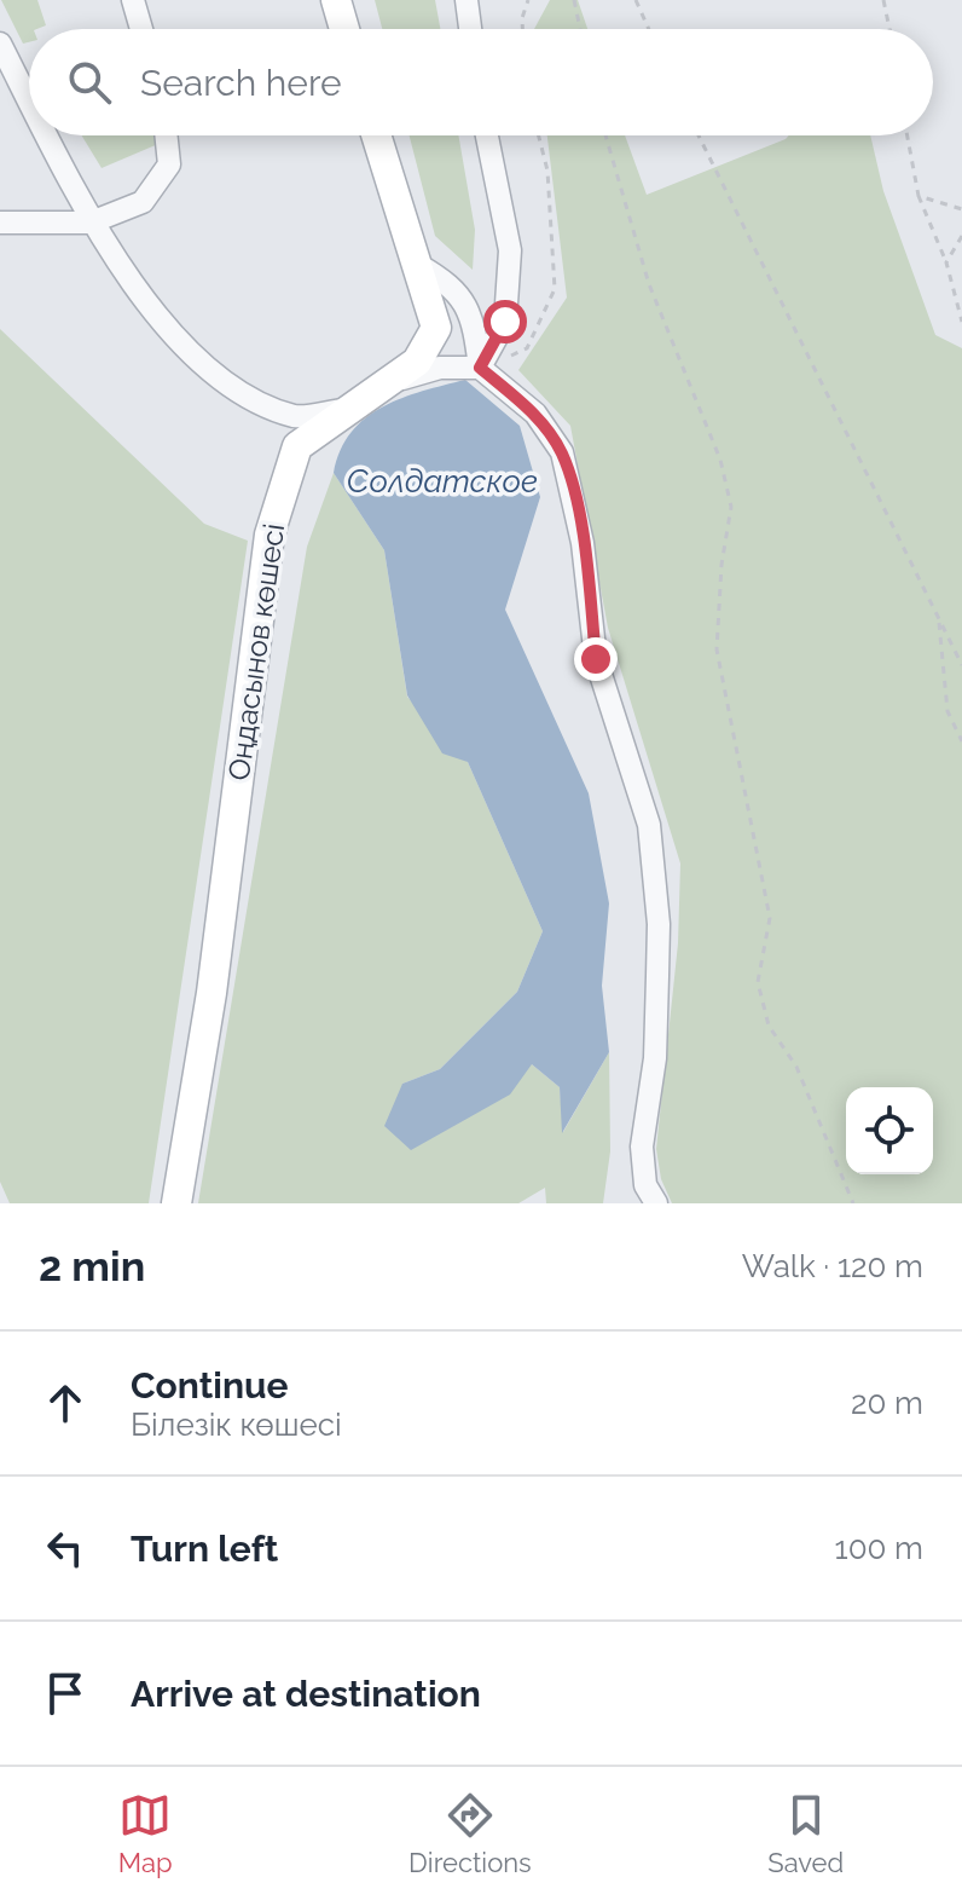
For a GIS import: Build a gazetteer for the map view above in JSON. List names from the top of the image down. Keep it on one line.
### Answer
{"streets":{"street":["Оңдасынов көшесі"]},"water":["Солдатское"],"page":{"search":"Search here","heading":["2 min","Walk · 120 m"],"list":[["Continue","Білезік көшесі","20 m"],["Turn left","100 m"],"Arrive at destination"],"nav":["Map","Directions","Saved"]}}
